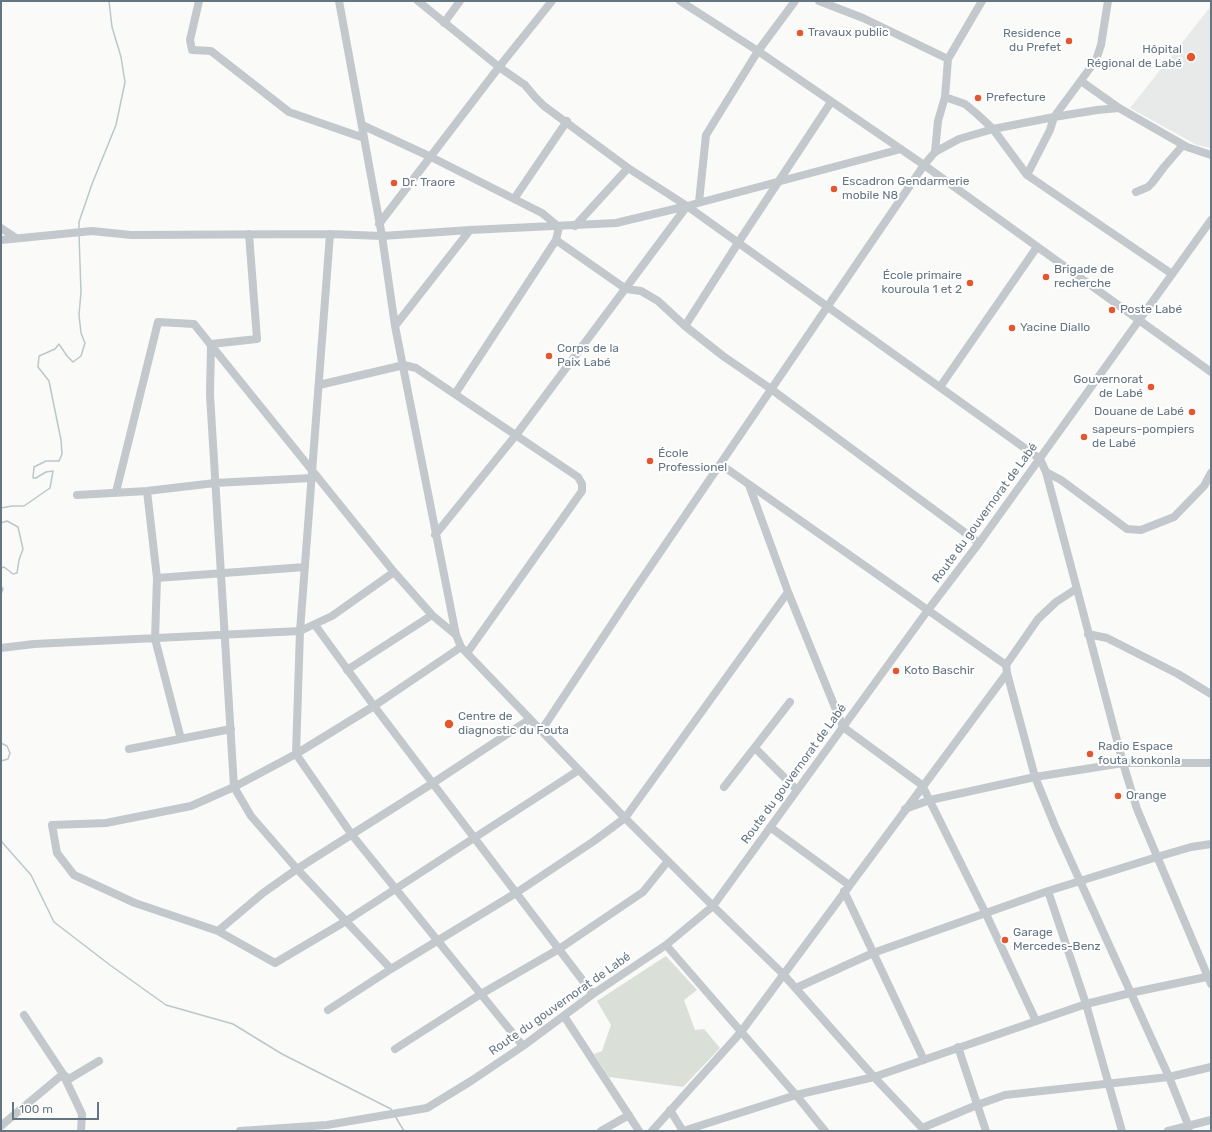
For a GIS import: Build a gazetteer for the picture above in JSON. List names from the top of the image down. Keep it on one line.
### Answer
{"streets":{"street":["Route du gouvernorat de Labé"]},"places":["Travaux public","Residence du Prefet","Hôpital Régional de Labé","Prefecture","Dr. Traore","Escadron Gendarmerie mobile N8","Brigade de recherche","École primaire kouroula 1 et 2","Poste Labé","Yacine Diallo","Corps de la Paix Labé","Gouvernorat de Labé","Douane de Labé","sapeurs-pompiers de Labé","École Professionel","Koto Baschir","Centre de diagnostic du Fouta","Radio Espace fouta konkonla","Orange","Garage Mercedes-Benz"],"scale_bar":"100 m"}
